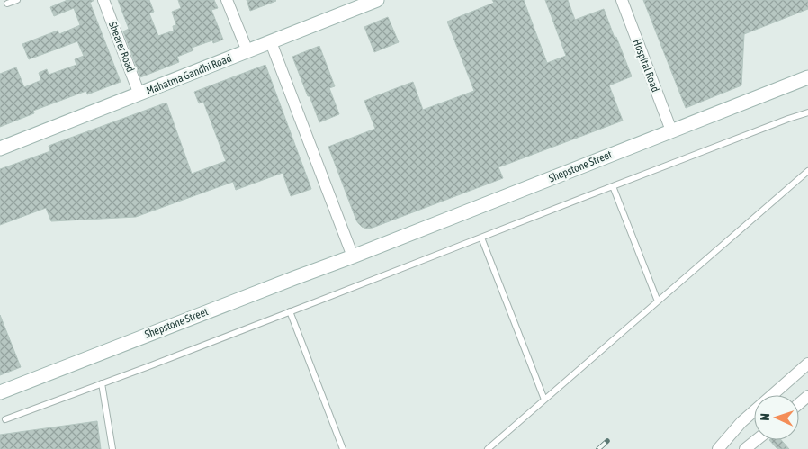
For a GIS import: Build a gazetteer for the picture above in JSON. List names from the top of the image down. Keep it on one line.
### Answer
{"streets":{"main road":["Mahatma Gandhi Road","Shepstone Street"],"street":["Shearer Road","Hospital Road"]},"crossings":[["Shearer Road","Mahatma Gandhi Road"],["Hospital Road","Shepstone Street"]],"north":"left"}
